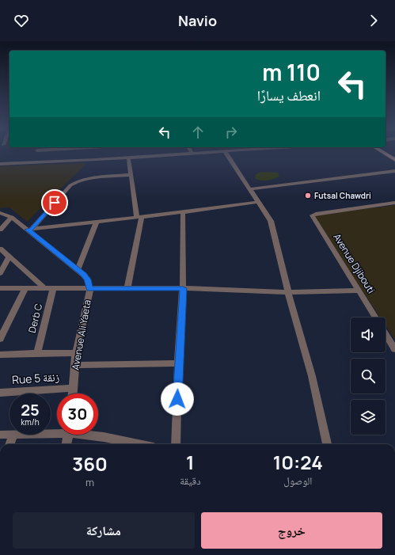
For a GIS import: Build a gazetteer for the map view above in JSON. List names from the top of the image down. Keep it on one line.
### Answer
{"streets":{"street":["Avenue Djibouti","Derb C","Avenue Ali Yaeta","Rue 5 زنقة"]},"crossings":[["Avenue Ali Yaeta","Rue 5 زنقة"]],"places":["Futsal Chawdri"],"page":{"header":"Navio","turn":["110 m","انعطف يسارًا"],"speed":"25 km/h","limit":"30","eta":["10:24","الوصول","1","دقيقة","360","m"],"buttons":["خروج","مشاركة"]}}
